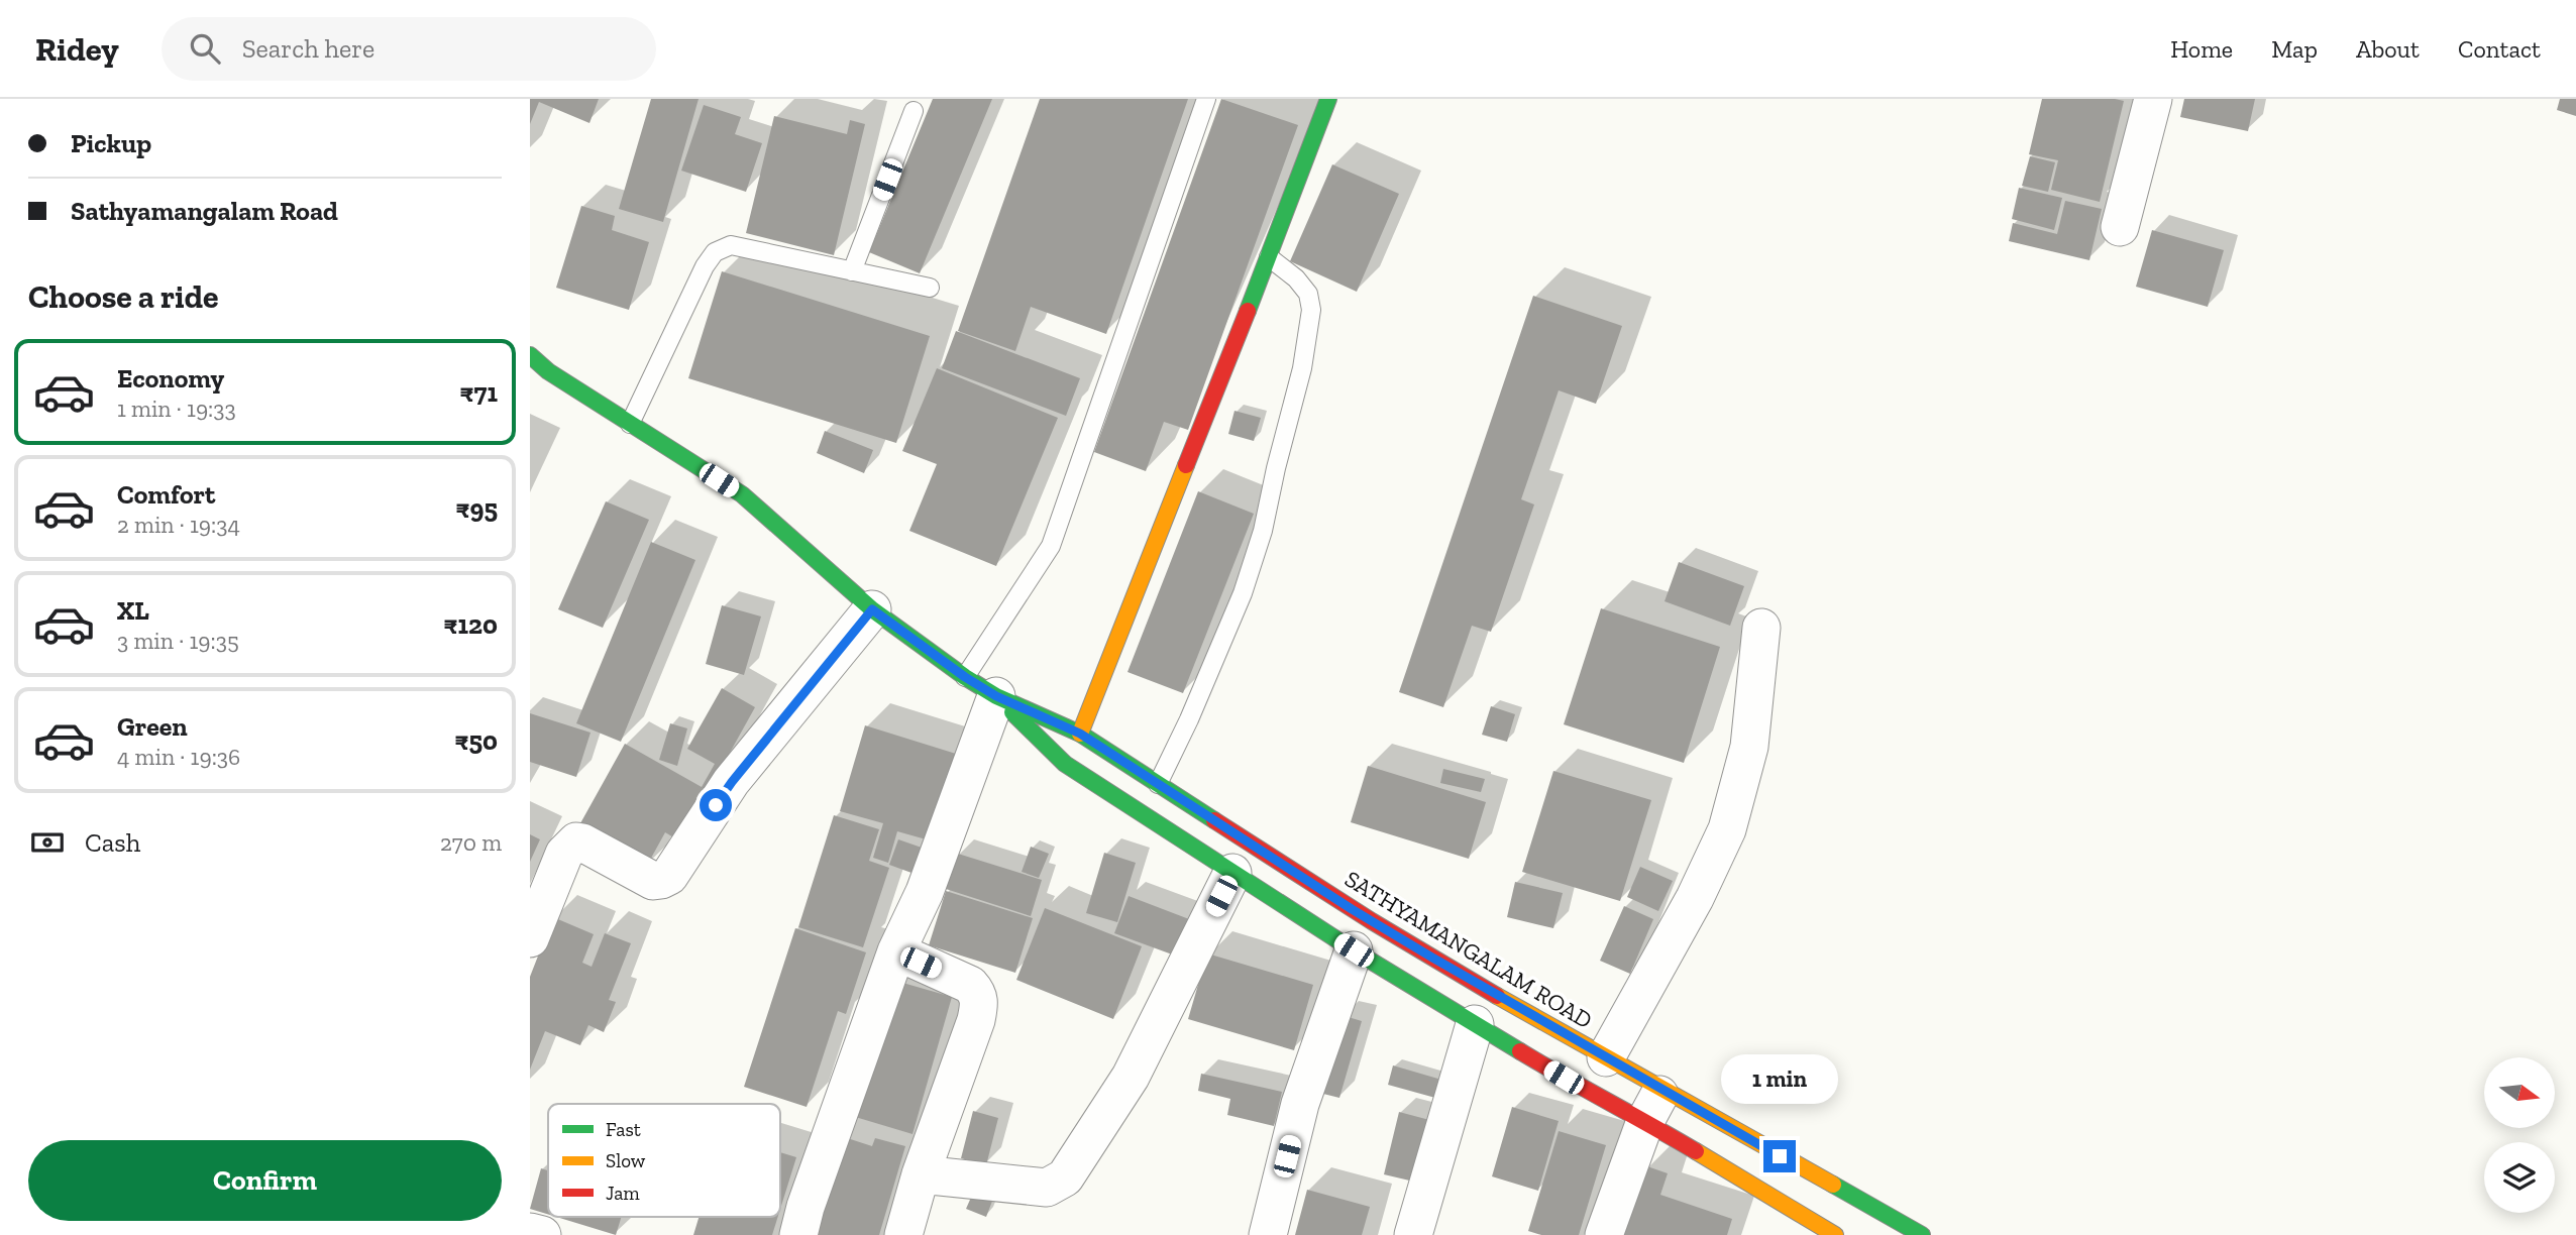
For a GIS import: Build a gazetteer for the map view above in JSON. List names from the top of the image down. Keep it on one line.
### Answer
{"streets":{"main road":["SATHYAMANGALAM ROAD"]},"legend":["Fast","Slow","Jam"],"north":"right","page":{"header":"Ridey","search":"Search here","nav":["Home","Map","About","Contact"],"banner":["Pickup","Sathyamangalam Road"],"heading":"Choose a ride","list":[{"name":"Economy","note":"1 min · 19:33","value":"₹71"},{"name":"Comfort","note":"2 min · 19:34","value":"₹95"},{"name":"XL","note":"3 min · 19:35","value":"₹120"},{"name":"Green","note":"4 min · 19:36","value":"₹50"}],"pay":["Cash","270 m"],"bubble":"1 min","buttons":"Confirm"}}
